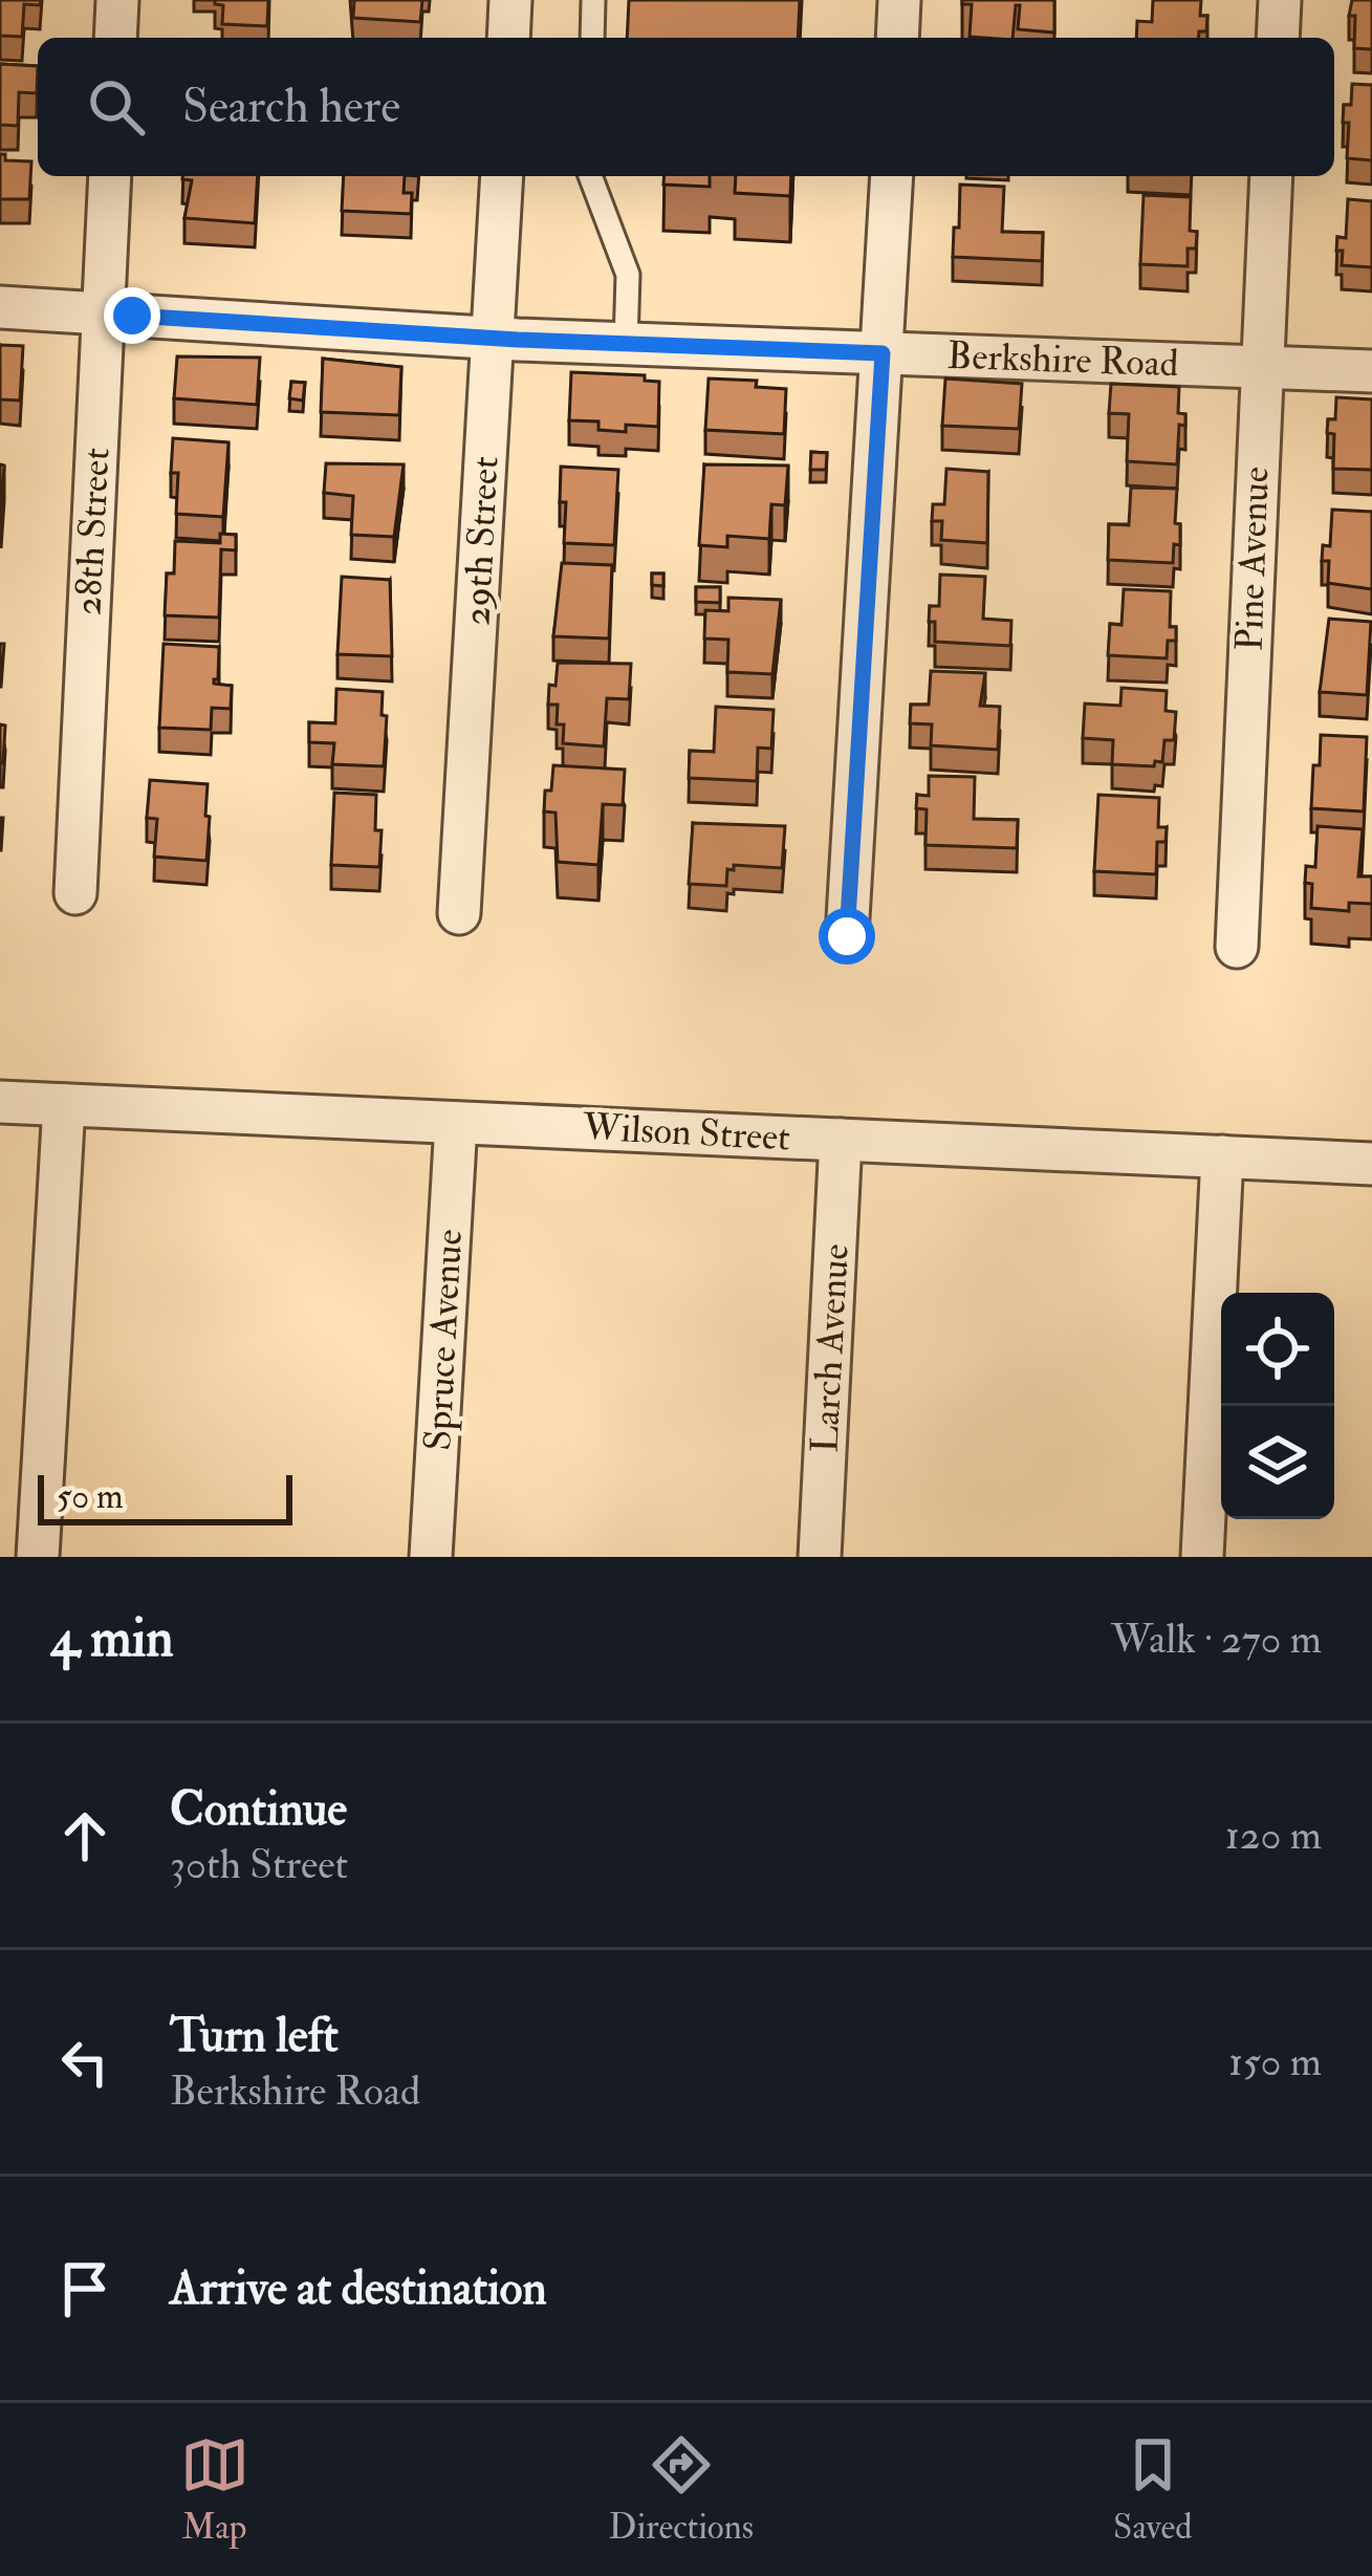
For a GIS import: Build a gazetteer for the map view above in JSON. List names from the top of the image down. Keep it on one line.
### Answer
{"streets":{"street":["Berkshire Road","28th Street","29th Street","Pine Avenue","Wilson Street","Spruce Avenue","Larch Avenue"]},"crossings":[["Berkshire Road","28th Street"],["Berkshire Road","29th Street"],["Berkshire Road","Pine Avenue"],["Wilson Street","Spruce Avenue"],["Wilson Street","Larch Avenue"]],"scale_bar":"50 m","page":{"search":"Search here","scale":"50 m","heading":["4 min","Walk · 270 m"],"list":[["Continue","30th Street","120 m"],["Turn left","Berkshire Road","150 m"],"Arrive at destination"],"nav":["Map","Directions","Saved"]}}
